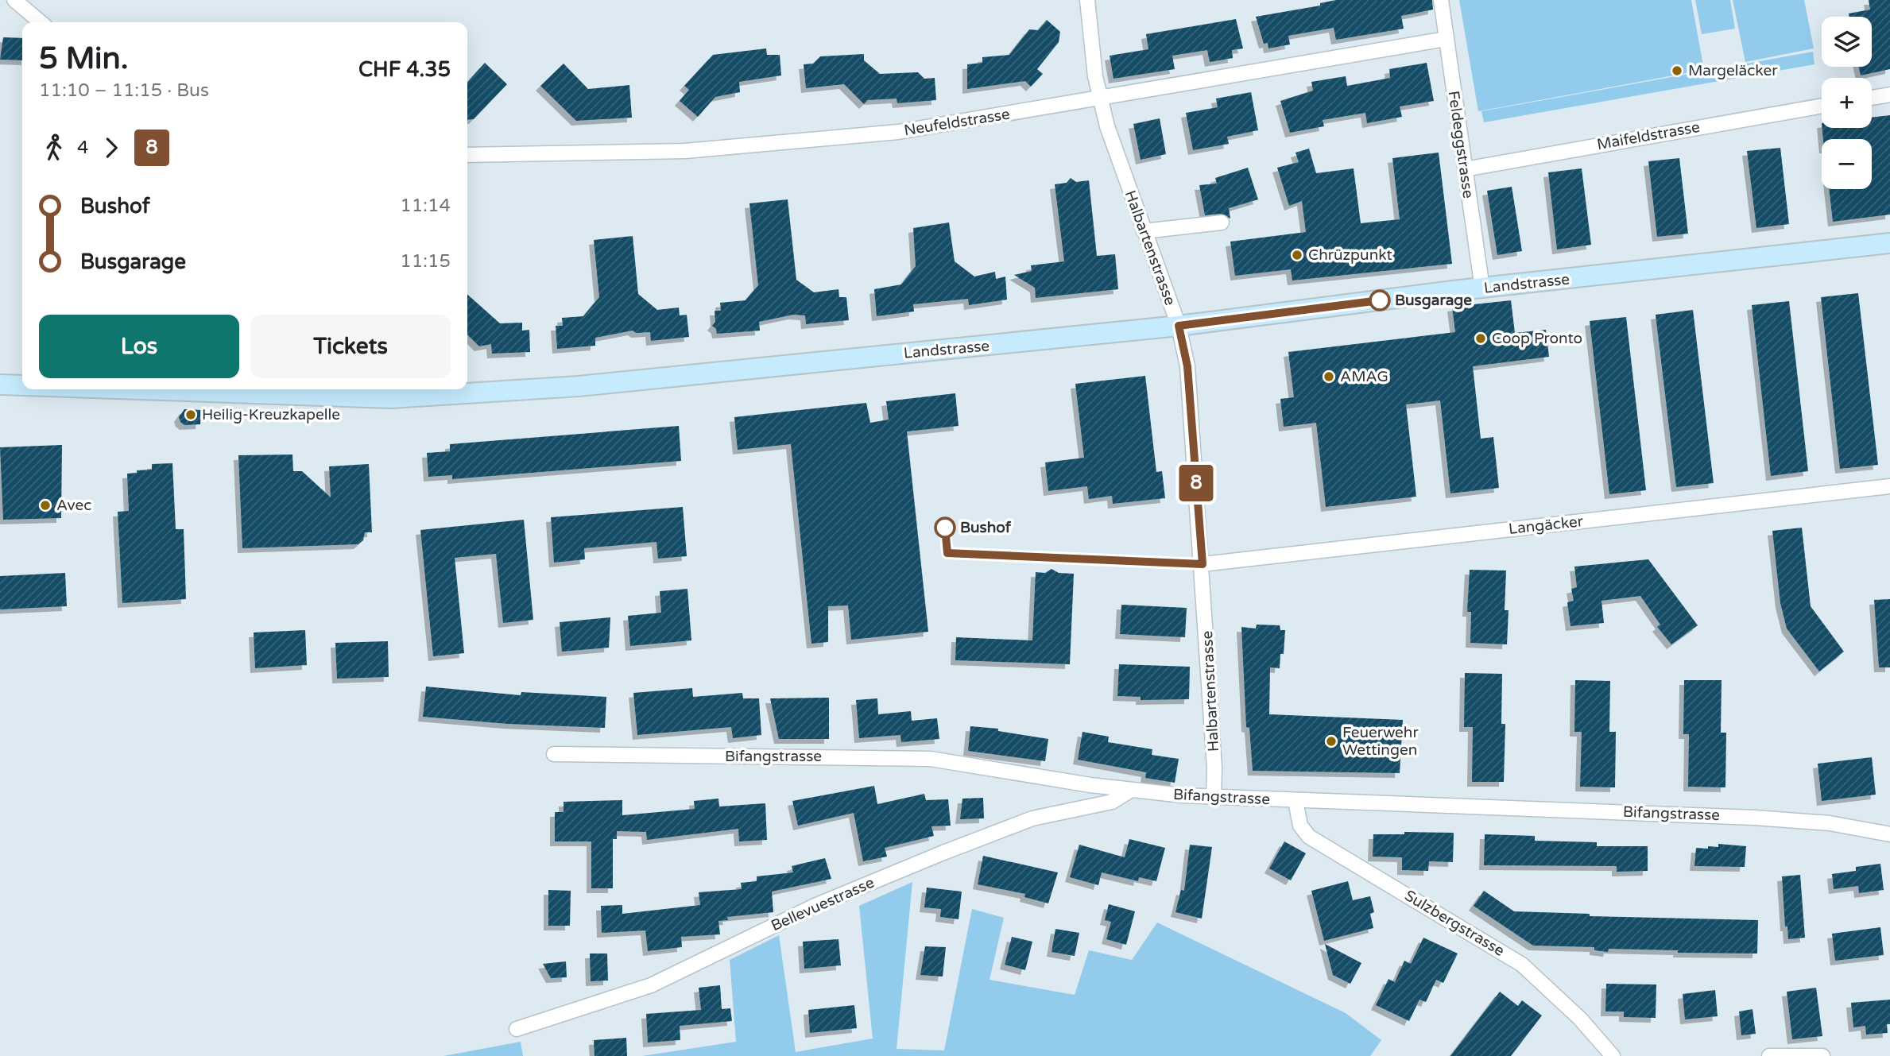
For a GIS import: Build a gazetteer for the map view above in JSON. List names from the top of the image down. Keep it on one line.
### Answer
{"streets":{"main road":["Landstrasse"],"street":["Neufeldstrasse","Maifeldstrasse","Feldeggstrasse","Halbartenstrasse","Langäcker","Bifangstrasse","Bellevuestrasse","Sulzbergstrasse"]},"crossings":[["Neufeldstrasse","Feldeggstrasse"],["Neufeldstrasse","Halbartenstrasse"],["Maifeldstrasse","Feldeggstrasse"],["Feldeggstrasse","Landstrasse"],["Halbartenstrasse","Landstrasse"],["Halbartenstrasse","Langäcker"],["Halbartenstrasse","Bifangstrasse"],["Bifangstrasse","Bellevuestrasse"],["Bifangstrasse","Sulzbergstrasse"]],"places":["Margeläcker","Chrüzpunkt","Busgarage","Coop Pronto","AMAG","Heilig-Kreuzkapelle","Avec","Bushof","Feuerwehr Wettingen"],"lines":["bus line 8"],"page":{"on_map":"8","map_buttons":["+","−"],"heading":["5 Min.","11:10 – 11:15 · Bus","CHF 4.35"],"legs":["4","8"],"list":[{"name":"Bushof","value":"11:14"},{"name":"Busgarage","value":"11:15"}],"buttons":["Los","Tickets"]}}
